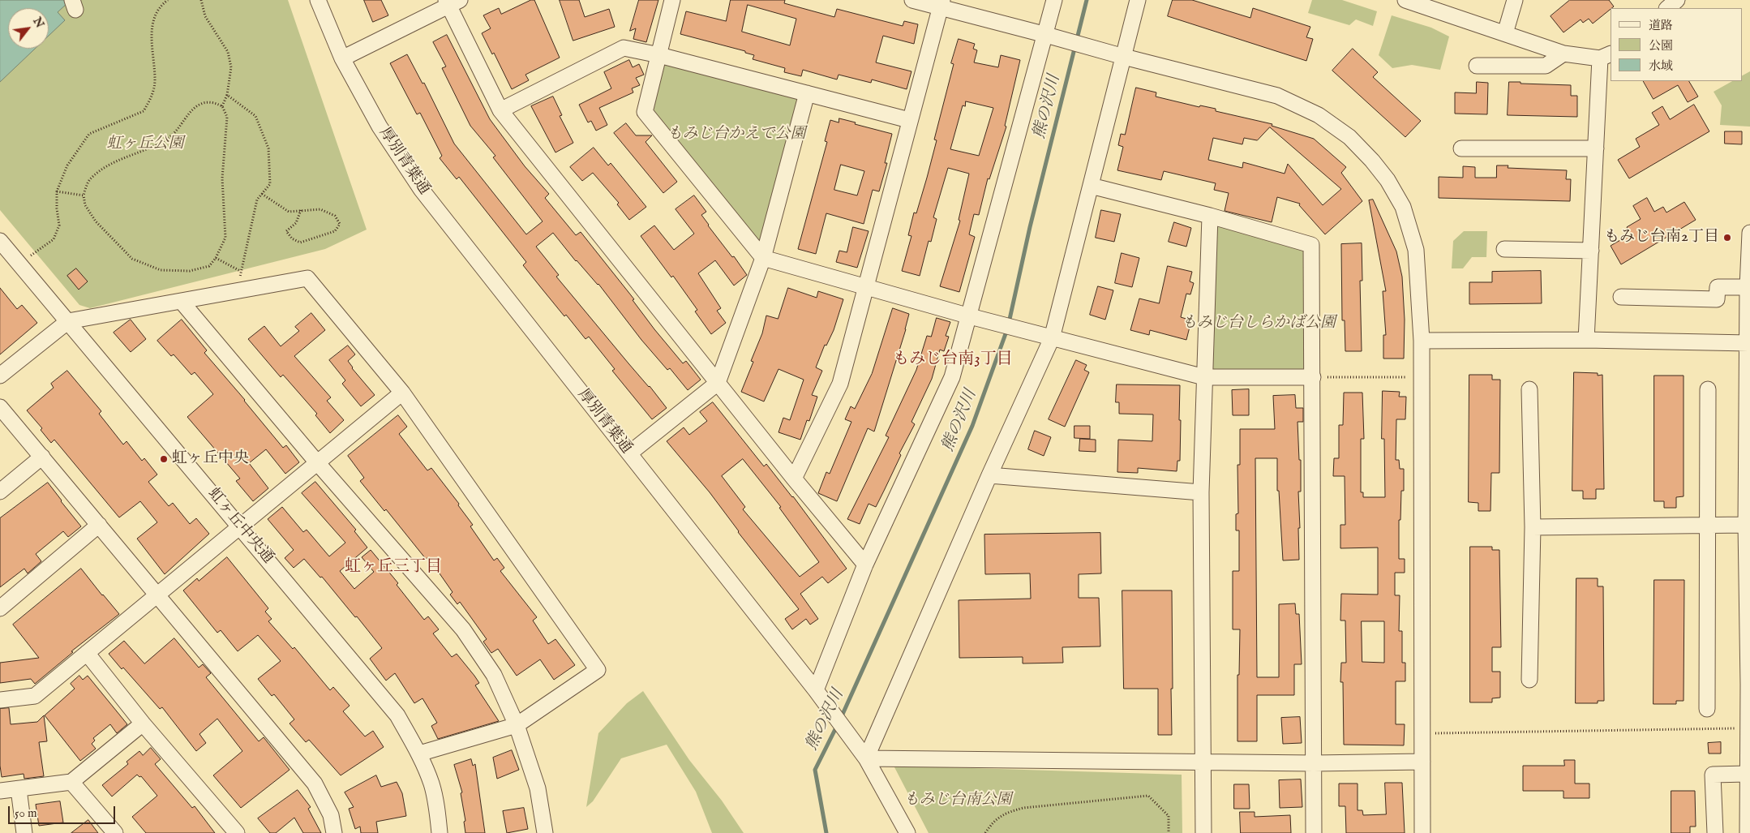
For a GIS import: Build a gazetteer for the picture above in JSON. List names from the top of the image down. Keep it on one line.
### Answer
{"streets":{"street":["厚別青葉通","虹ヶ丘中央通"]},"districts":["もみじ台南3丁目","虹ヶ丘三丁目"],"water":["熊の沢川"],"parks":["もみじ台かえで公園","虹ヶ丘公園","もみじ台しらかば公園","もみじ台南公園"],"places":["もみじ台南2丁目","虹ヶ丘中央"],"legend":["道路","公園","水域"],"scale_bar":"50 m","north":"top right"}
